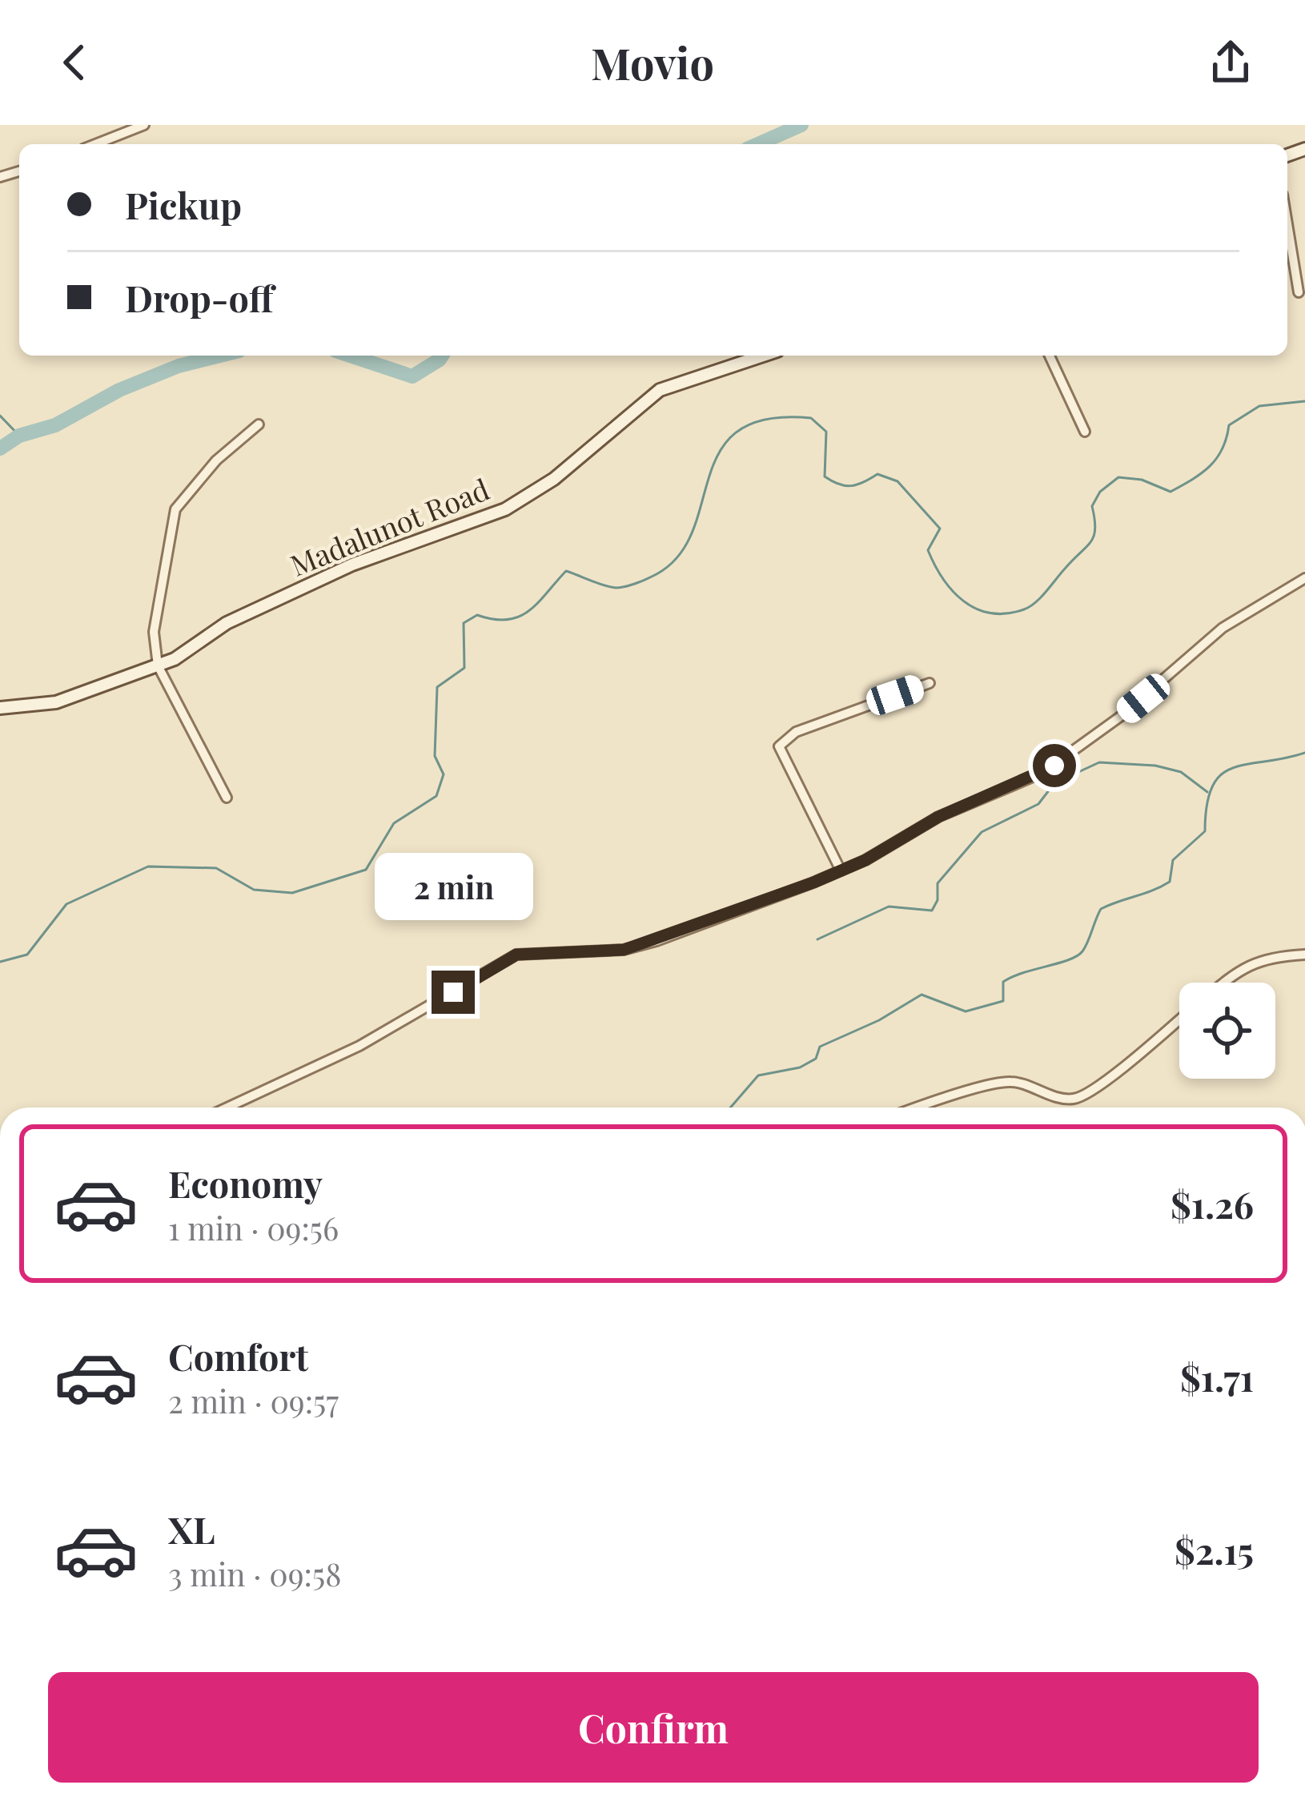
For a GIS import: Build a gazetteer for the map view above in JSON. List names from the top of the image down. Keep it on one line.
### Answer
{"streets":{"main road":["Madalunot Road"]},"page":{"header":"Movio","banner":["Pickup","Drop-off"],"bubble":"2 min","list":[{"name":"Economy","note":"1 min · 09:56","value":"$1.26"},{"name":"Comfort","note":"2 min · 09:57","value":"$1.71"},{"name":"XL","note":"3 min · 09:58","value":"$2.15"}],"buttons":"Confirm"}}
